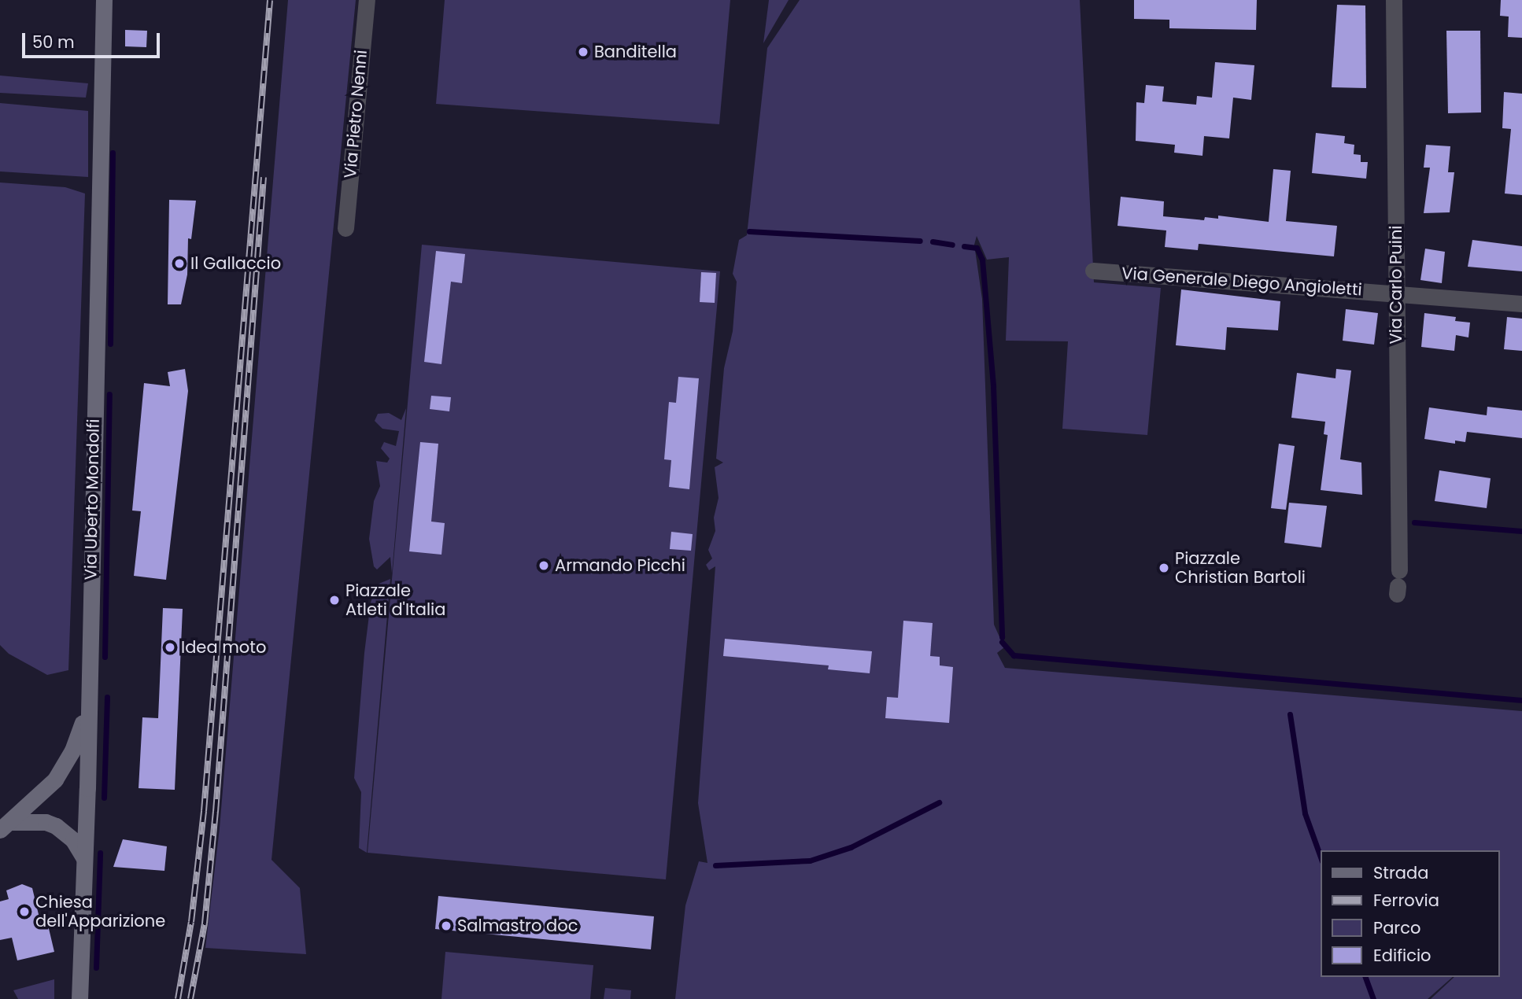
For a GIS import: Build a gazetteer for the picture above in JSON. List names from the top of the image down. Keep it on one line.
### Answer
{"streets":{"main road":["Via Uberto Mondolfi"],"street":["Via Pietro Nenni","Via Generale Diego Angioletti","Via Carlo Puini"]},"crossings":[["Via Generale Diego Angioletti","Via Carlo Puini"]],"places":["Banditella","Il Gallaccio","Armando Picchi","Piazzale Christian Bartoli","Piazzale Atleti d'Italia","Idea moto","Chiesa dell'Apparizione","Salmastro doc"],"legend":["Strada","Ferrovia","Parco","Edificio"],"scale_bar":"50 m"}
